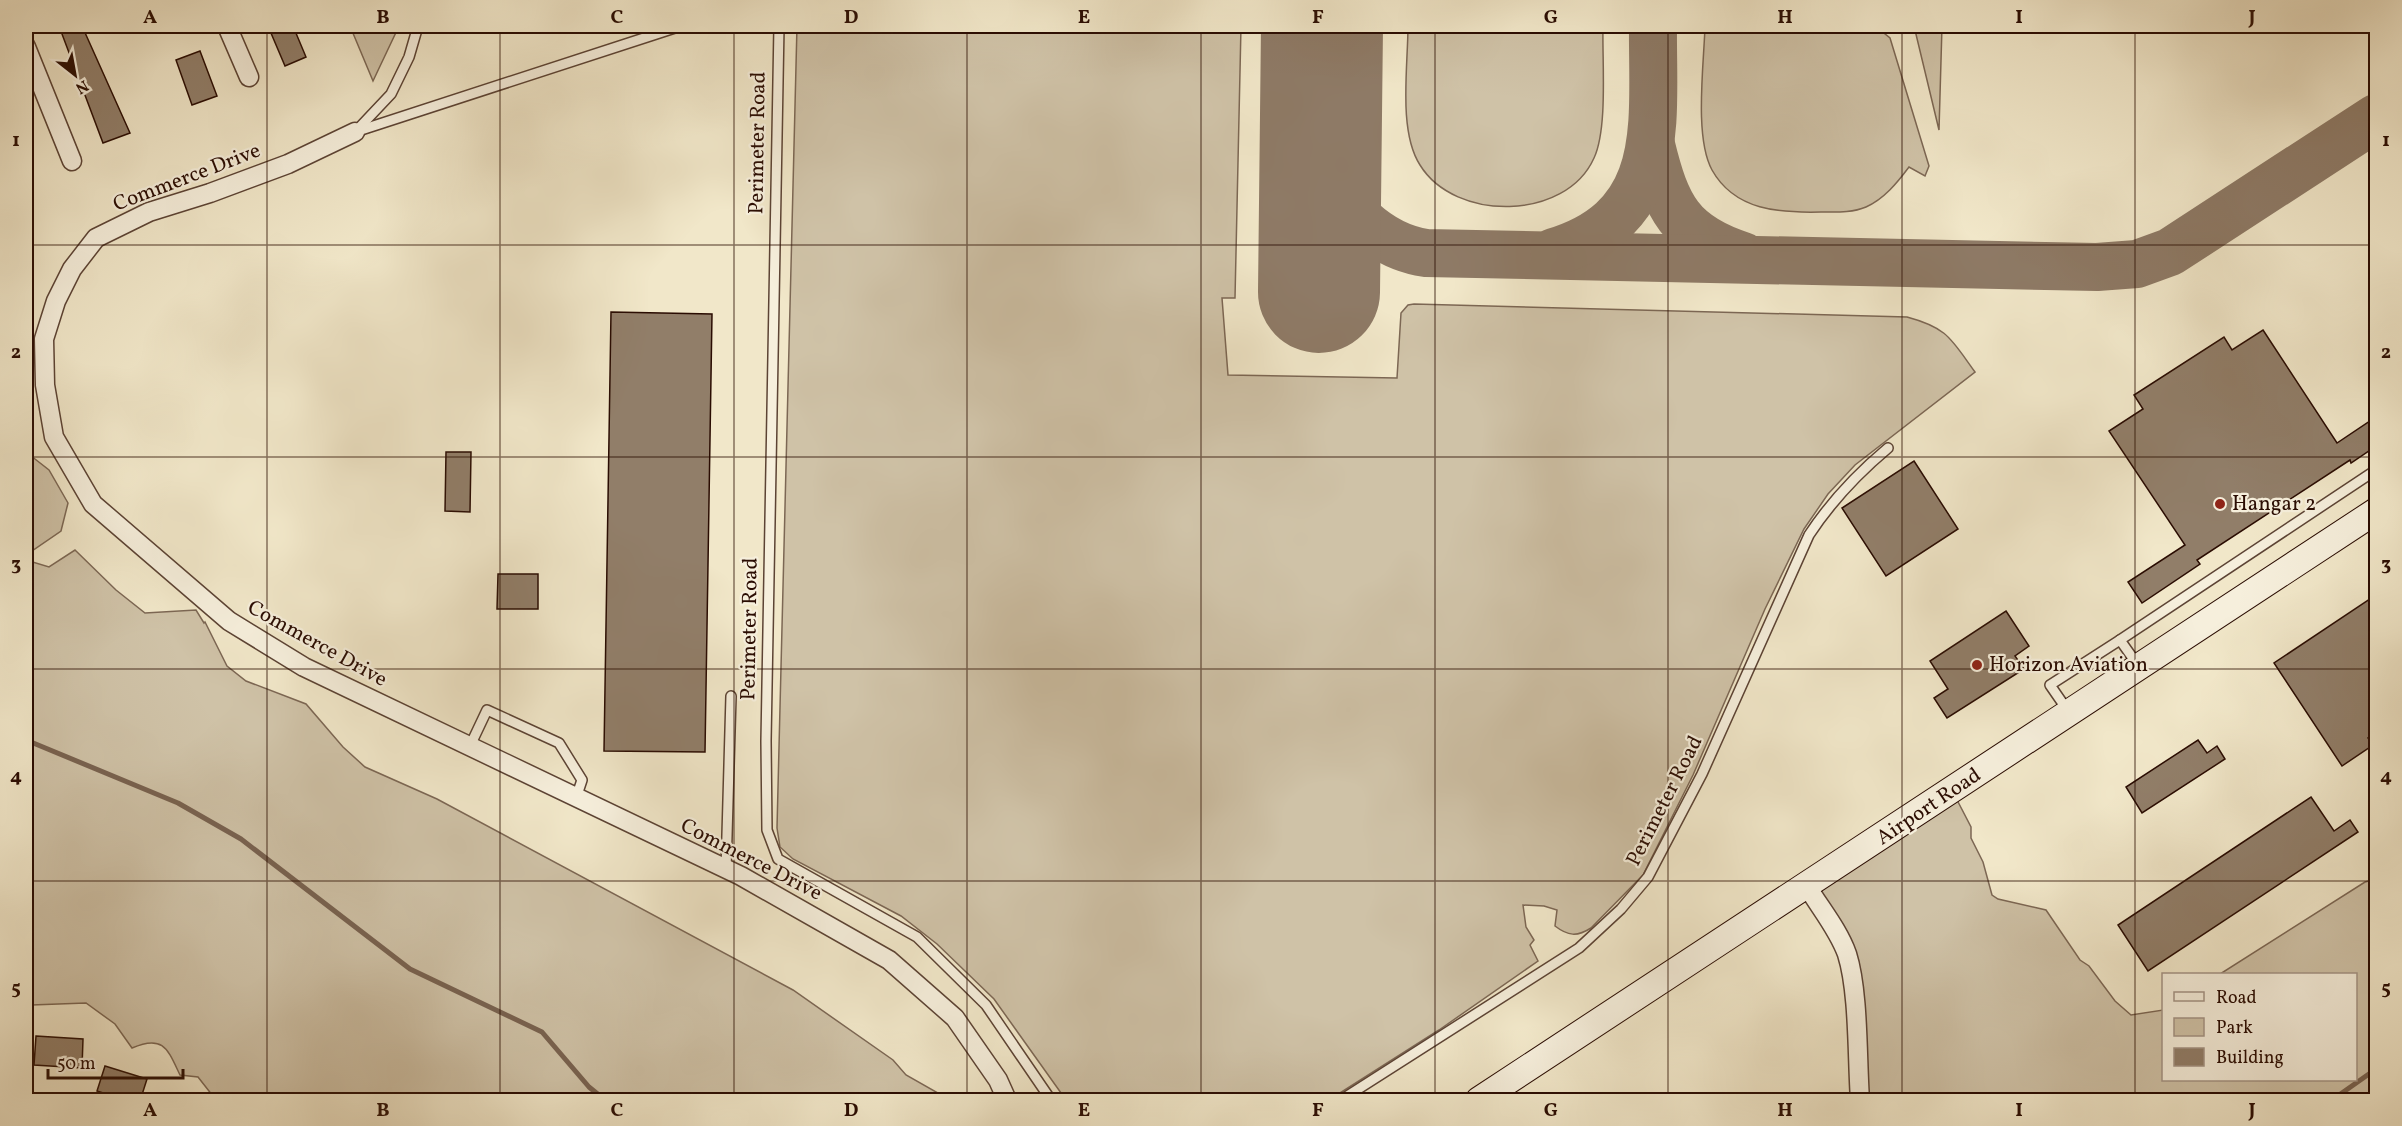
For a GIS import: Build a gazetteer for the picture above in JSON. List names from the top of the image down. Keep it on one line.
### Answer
{"streets":{"main road":["Airport Road"],"street":["Commerce Drive"],"lane":["Perimeter Road"]},"places":["Hangar 2","Horizon Aviation"],"legend":["Road","Park","Building"],"scale_bar":"50 m","north":"bottom right","grid":{"columns":["A","B","C","D","E","F","G","H","I","J"],"rows":["1","2","3","4","5"]}}
